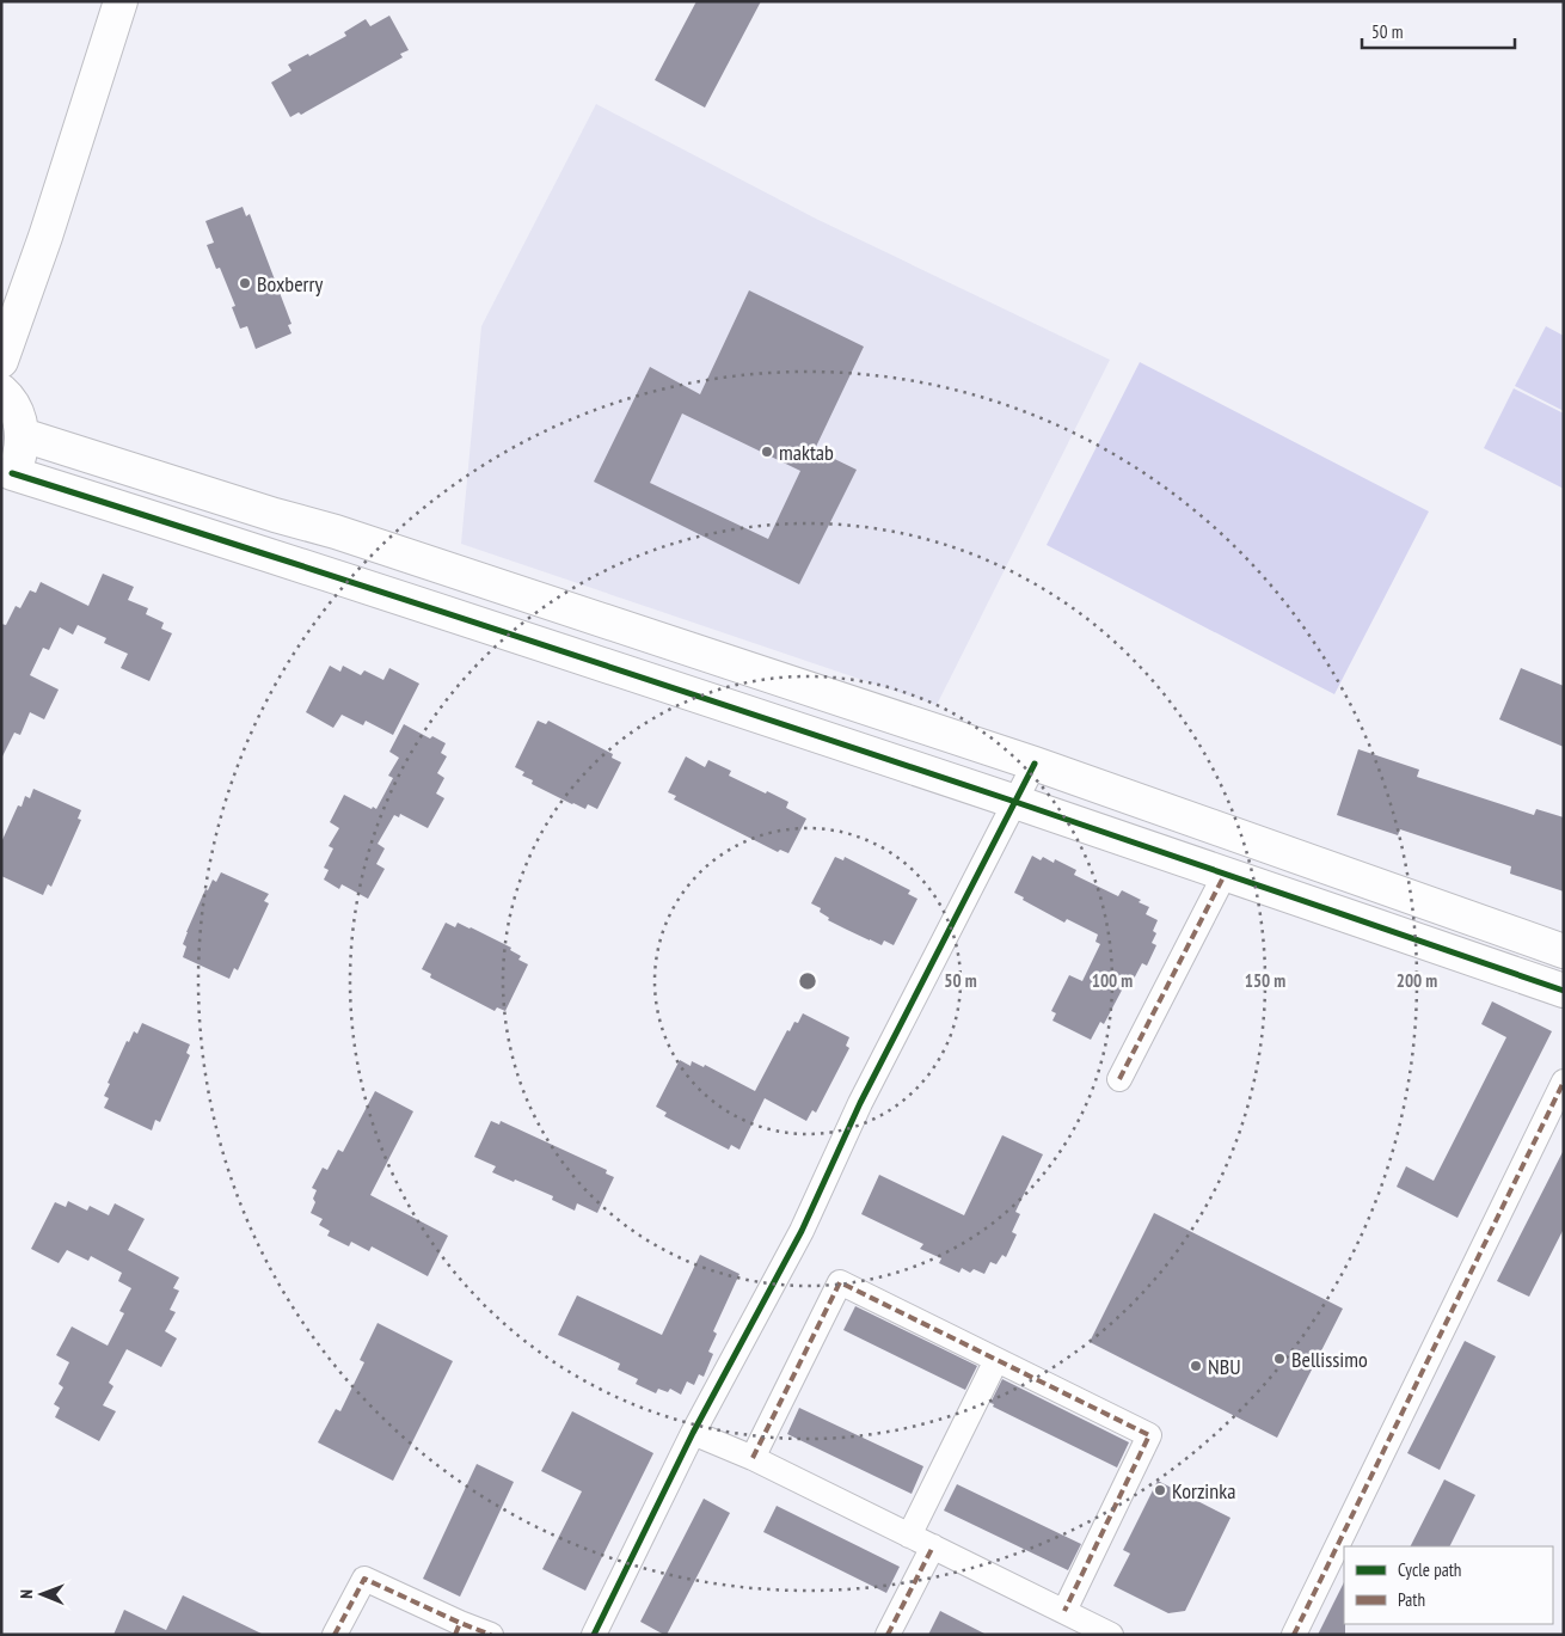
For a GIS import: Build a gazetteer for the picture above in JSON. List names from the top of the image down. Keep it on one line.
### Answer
{"places":["Boxberry","maktab","Bellissimo","NBU","Korzinka"],"legend":["Cycle path","Path"],"scale_bar":"50 m","north":"left","rings":["50 m","100 m","150 m","200 m"]}
